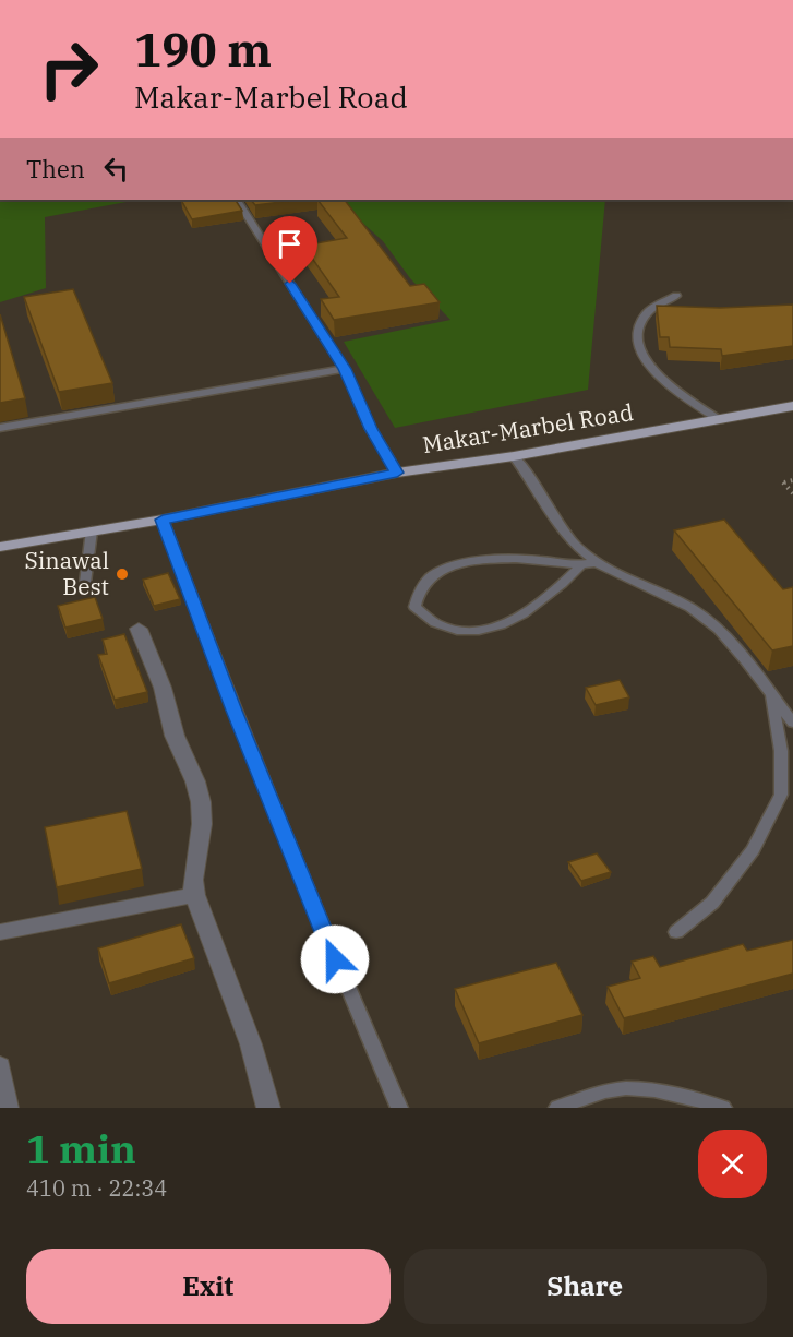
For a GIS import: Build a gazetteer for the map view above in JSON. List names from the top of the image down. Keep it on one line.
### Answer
{"streets":{"main road":["Makar-Marbel Road"]},"places":["Sinawal Best"],"page":{"turn":["190 m","Makar-Marbel Road"],"then":"Then","heading":["1 min","410 m · 22:34"],"buttons":["Exit","Share"]}}
